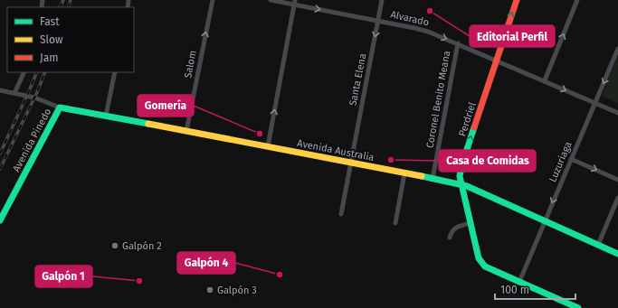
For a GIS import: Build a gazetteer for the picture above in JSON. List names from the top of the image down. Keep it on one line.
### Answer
{"streets":{"main road":["Perdriel","Avenida Pinedo","Avenida Australia"],"street":["Alvarado","Salom","Santa Elena","Coronel Benito Meana","Luzuriaga"]},"crossings":[["Alvarado","Santa Elena"],["Alvarado","Coronel Benito Meana"],["Alvarado","Perdriel"],["Alvarado","Luzuriaga"],["Salom","Avenida Australia"],["Santa Elena","Avenida Australia"],["Coronel Benito Meana","Avenida Australia"],["Perdriel","Avenida Australia"],["Perdriel","Luzuriaga"],["Avenida Pinedo","Avenida Australia"],["Avenida Australia","Luzuriaga"]],"one_way":["Alvarado","Salom","Santa Elena","Perdriel","Luzuriaga"],"places":["Editorial Perfil","Gomería","Casa de Comidas","Galpón 2","Galpón 4","Galpón 1","Galpón 3"],"legend":["Fast","Slow","Jam"],"scale_bar":"100 m"}
